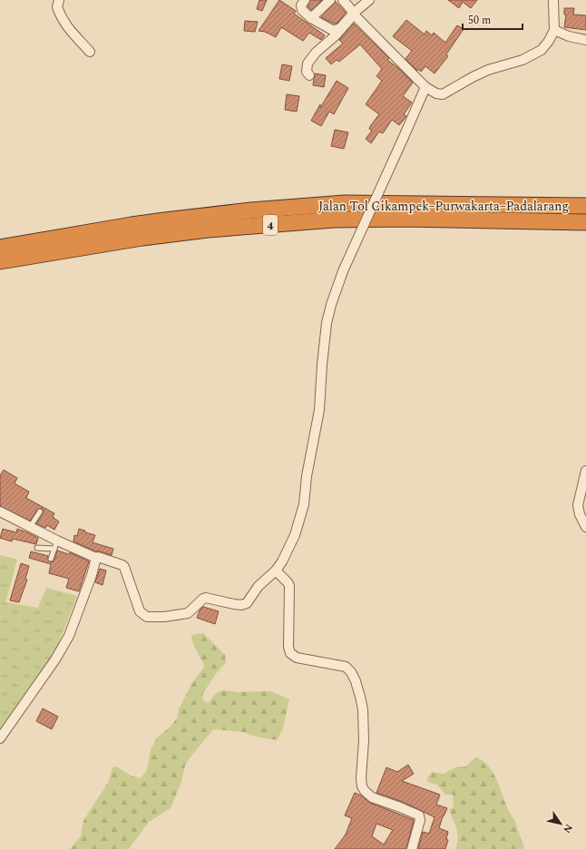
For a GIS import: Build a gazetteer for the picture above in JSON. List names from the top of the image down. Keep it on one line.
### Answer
{"streets":{"highway":["Jalan Tol Cikampek–Purwakarta–Padalarang","4"]},"scale_bar":"50 m","north":"bottom right"}
